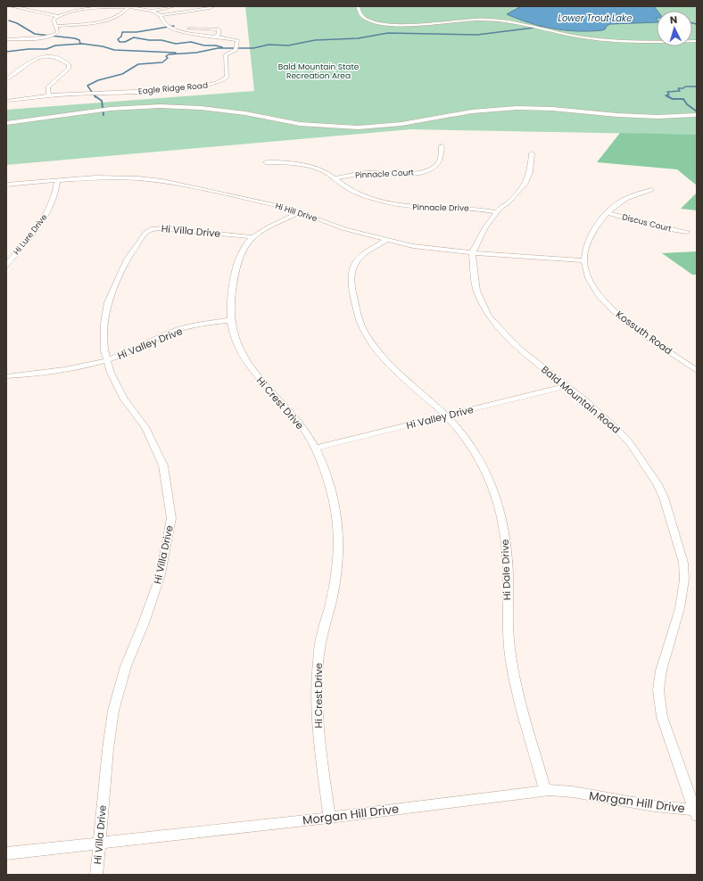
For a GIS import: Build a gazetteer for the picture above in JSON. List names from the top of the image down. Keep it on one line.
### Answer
{"streets":{"street":["Eagle Ridge Road","Pinnacle Court","Pinnacle Drive","Hi Hill Drive","Discus Court","Hi Villa Drive","Hi Lure Drive","Kossuth Road","Hi Valley Drive","Bald Mountain Road","Hi Crest Drive","Hi Dale Drive","Morgan Hill Drive"]},"crossings":[["Pinnacle Court","Pinnacle Drive"],["Pinnacle Drive","Bald Mountain Road"],["Hi Hill Drive","Hi Lure Drive"],["Hi Hill Drive","Kossuth Road"],["Hi Hill Drive","Bald Mountain Road"],["Hi Hill Drive","Hi Crest Drive"],["Hi Hill Drive","Hi Dale Drive"],["Discus Court","Kossuth Road"],["Hi Villa Drive","Hi Valley Drive"],["Hi Villa Drive","Hi Crest Drive"],["Hi Villa Drive","Morgan Hill Drive"],["Hi Valley Drive","Bald Mountain Road"],["Hi Valley Drive","Hi Crest Drive"],["Hi Valley Drive","Hi Dale Drive"],["Bald Mountain Road","Morgan Hill Drive"],["Hi Crest Drive","Morgan Hill Drive"],["Hi Dale Drive","Morgan Hill Drive"]],"water":["Lower Trout Lake"],"parks":["Bald Mountain State Recreation Area"],"north":"top"}
